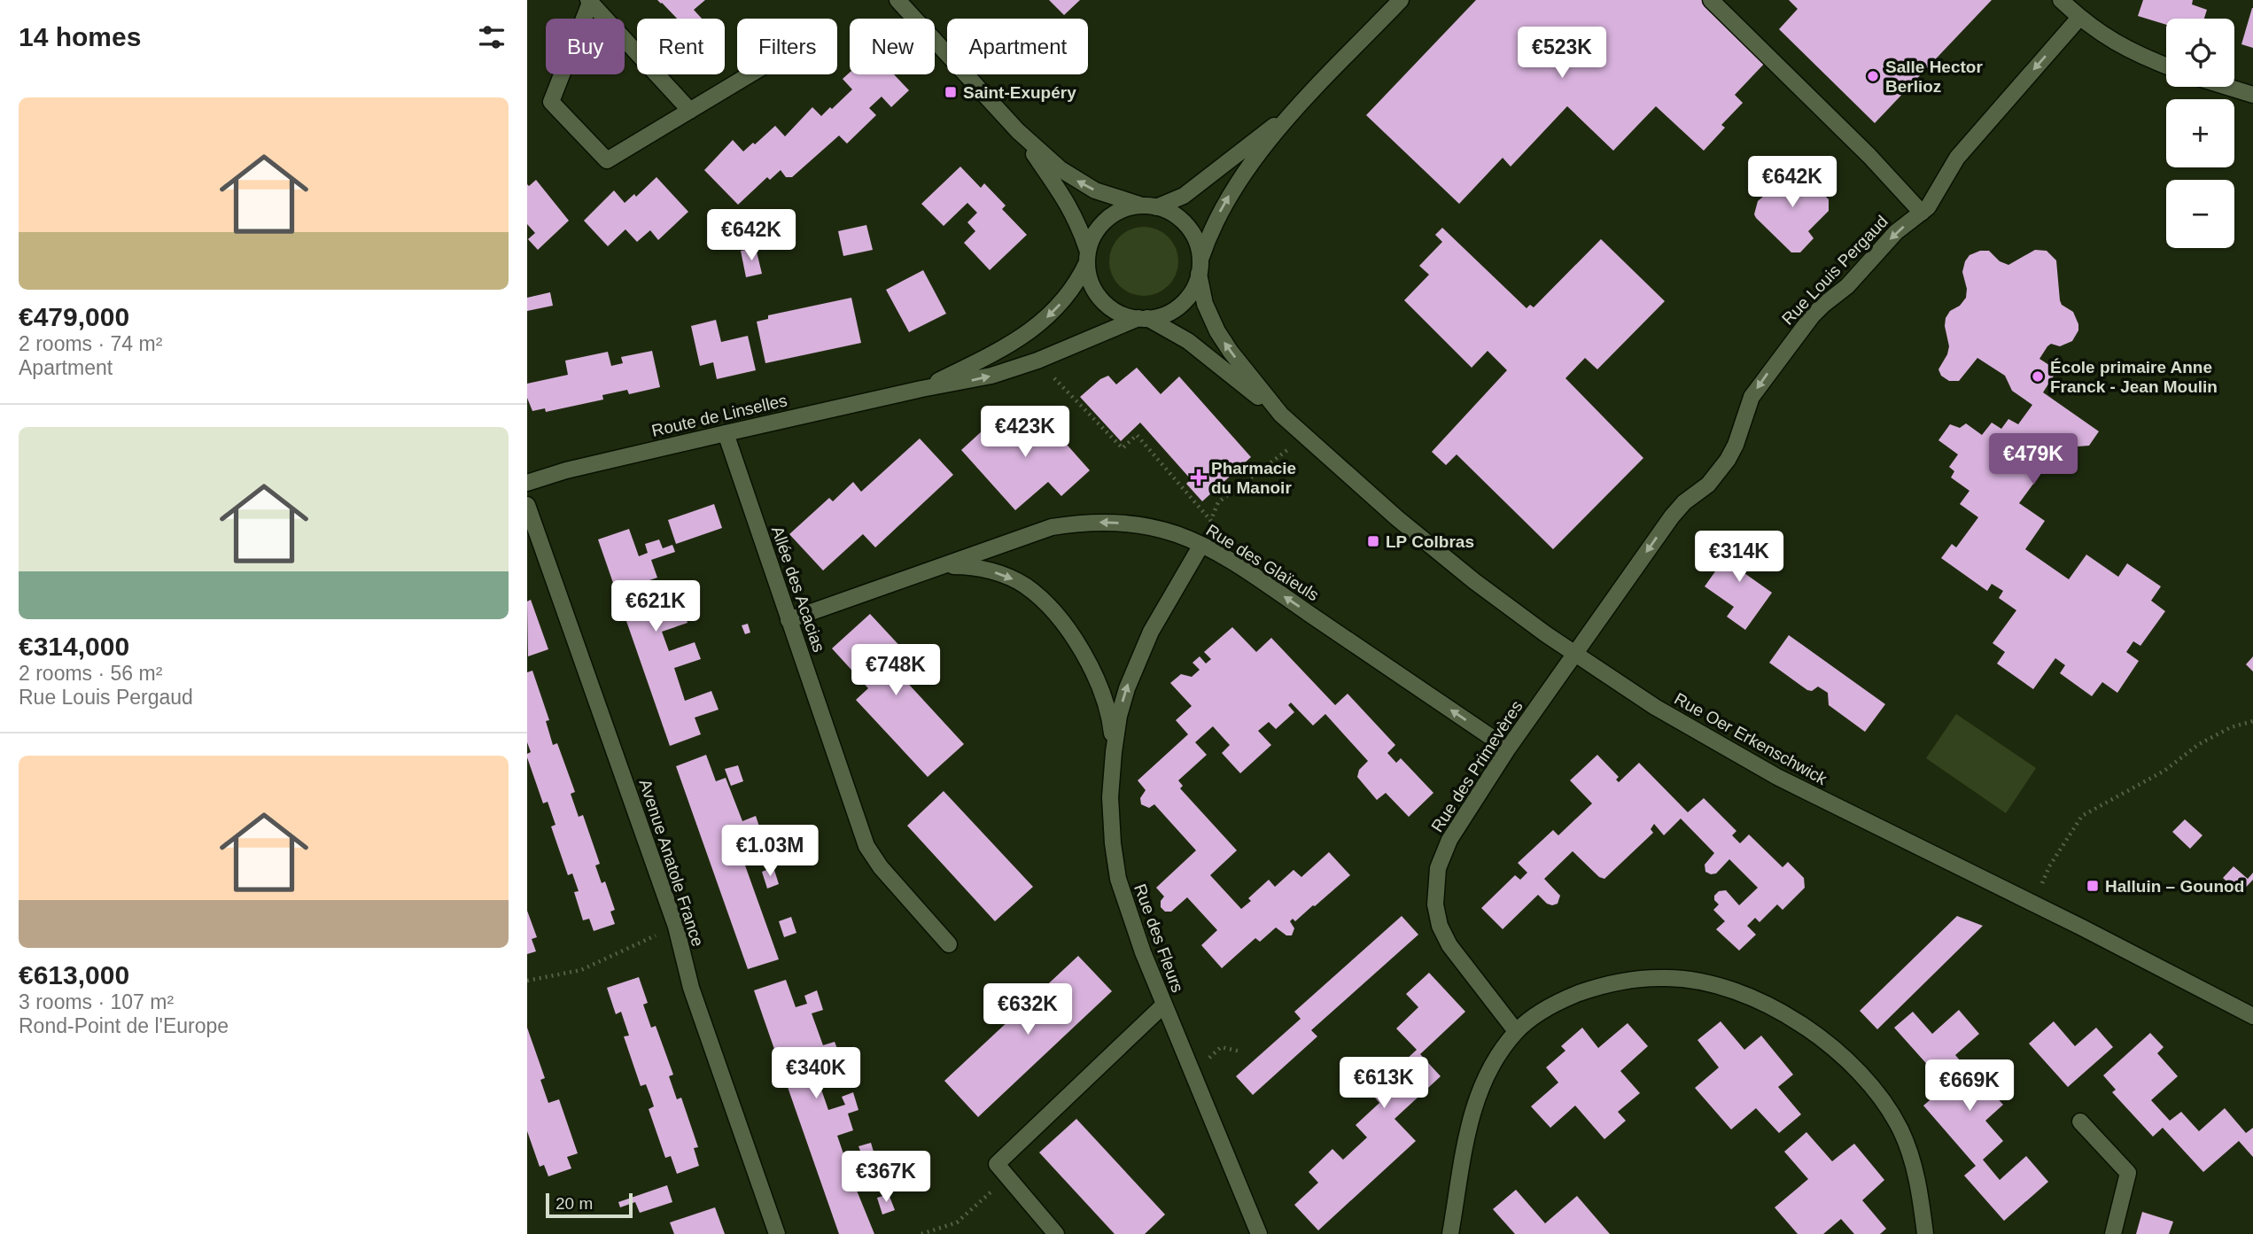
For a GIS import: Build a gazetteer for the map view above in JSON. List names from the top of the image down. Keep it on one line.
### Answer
{"streets":{"street":["Rue Louis Pergaud","Route de Linselles","Rue des Glaïeuls","Allée des Acacias","Rue Oer Erkenschwick","Rue des Primevères","Avenue Anatole France","Rue des Fleurs"]},"crossings":[["Rue Louis Pergaud","Rue Oer Erkenschwick"],["Rue Louis Pergaud","Rue des Primevères"],["Route de Linselles","Allée des Acacias"],["Route de Linselles","Rue Oer Erkenschwick"],["Rue des Glaïeuls","Allée des Acacias"],["Rue des Glaïeuls","Rue des Primevères"],["Rue des Glaïeuls","Rue des Fleurs"],["Rue Oer Erkenschwick","Rue des Primevères"]],"one_way":["Rue Louis Pergaud","Rue des Glaïeuls"],"places":{"other":["Salle Hector Berlioz","École primaire Anne Franck - Jean Moulin"],"transit":["Saint-Exupéry","LP Colbras","Halluin – Gounod"],"health":["Pharmacie du Manoir"]},"scale_bar":"20 m","page":{"heading":"14 homes","map_buttons":["+","−"],"chip":["Buy","Rent","Filters","New","Apartment"],"price":["€523K","€642K","€642K","€423K","€479K","€314K","€621K","€748K","€1.03M","€632K","€340K","€613K","€669K","€367K"],"list":[{"name":"€479,000","note":"2 rooms · 74 m² · Apartment"},{"name":"€314,000","note":"2 rooms · 56 m² · Rue Louis Pergaud"},{"name":"€613,000","note":"3 rooms · 107 m² · Rond-Point de l'Europe"}],"scale":"20 m"}}
